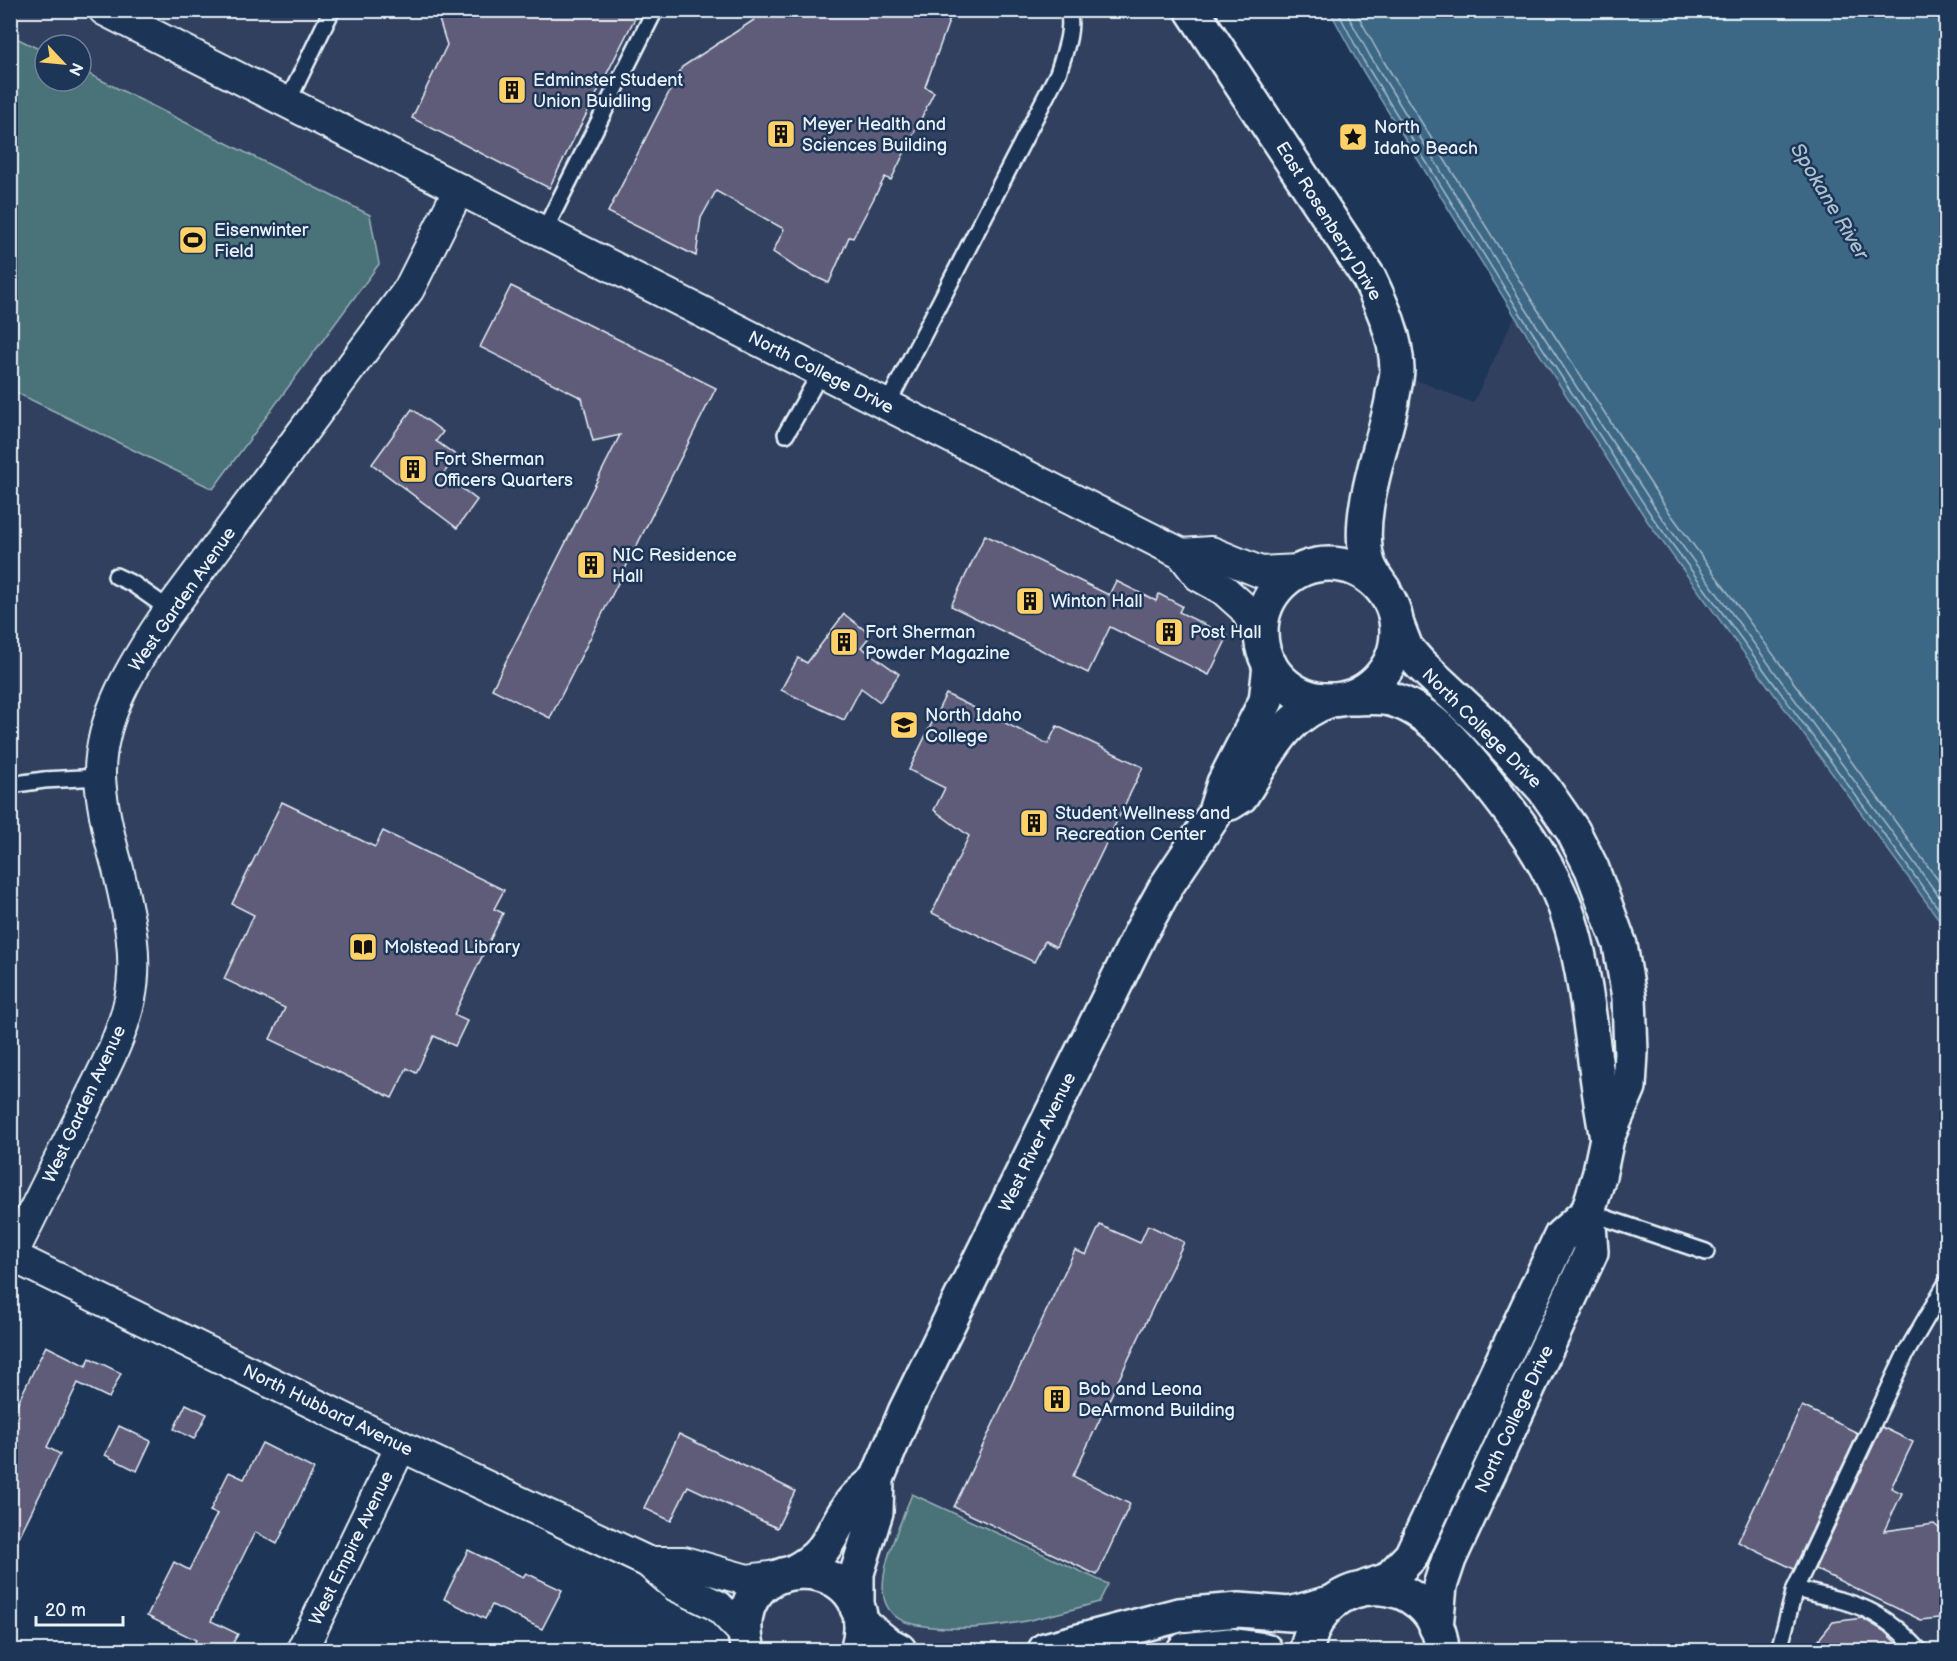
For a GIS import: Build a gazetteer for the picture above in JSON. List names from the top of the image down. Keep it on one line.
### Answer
{"streets":{"street":["East Rosenberry Drive","North College Drive","West Garden Avenue","West River Avenue","North Hubbard Avenue","West Empire Avenue"]},"crossings":[["East Rosenberry Drive","North College Drive"],["East Rosenberry Drive","West River Avenue"],["North College Drive","West Garden Avenue"],["North College Drive","West River Avenue"],["West Garden Avenue","North Hubbard Avenue"],["West River Avenue","North Hubbard Avenue"],["North Hubbard Avenue","West Empire Avenue"]],"water":["Spokane River"],"places":{"building":["Edminster Student Union Buidling","Meyer Health and Sciences Building","Fort Sherman Officers Quarters","NIC Residence Hall","Winton Hall","Post Hall","Fort Sherman Powder Magazine","Student Wellness and Recreation Center","Bob and Leona DeArmond Building"],"place":["North Idaho Beach"],"sports":["Eisenwinter Field"],"school or university":["North Idaho College"],"library":["Molstead Library"]},"scale_bar":"20 m","north":"bottom right"}
